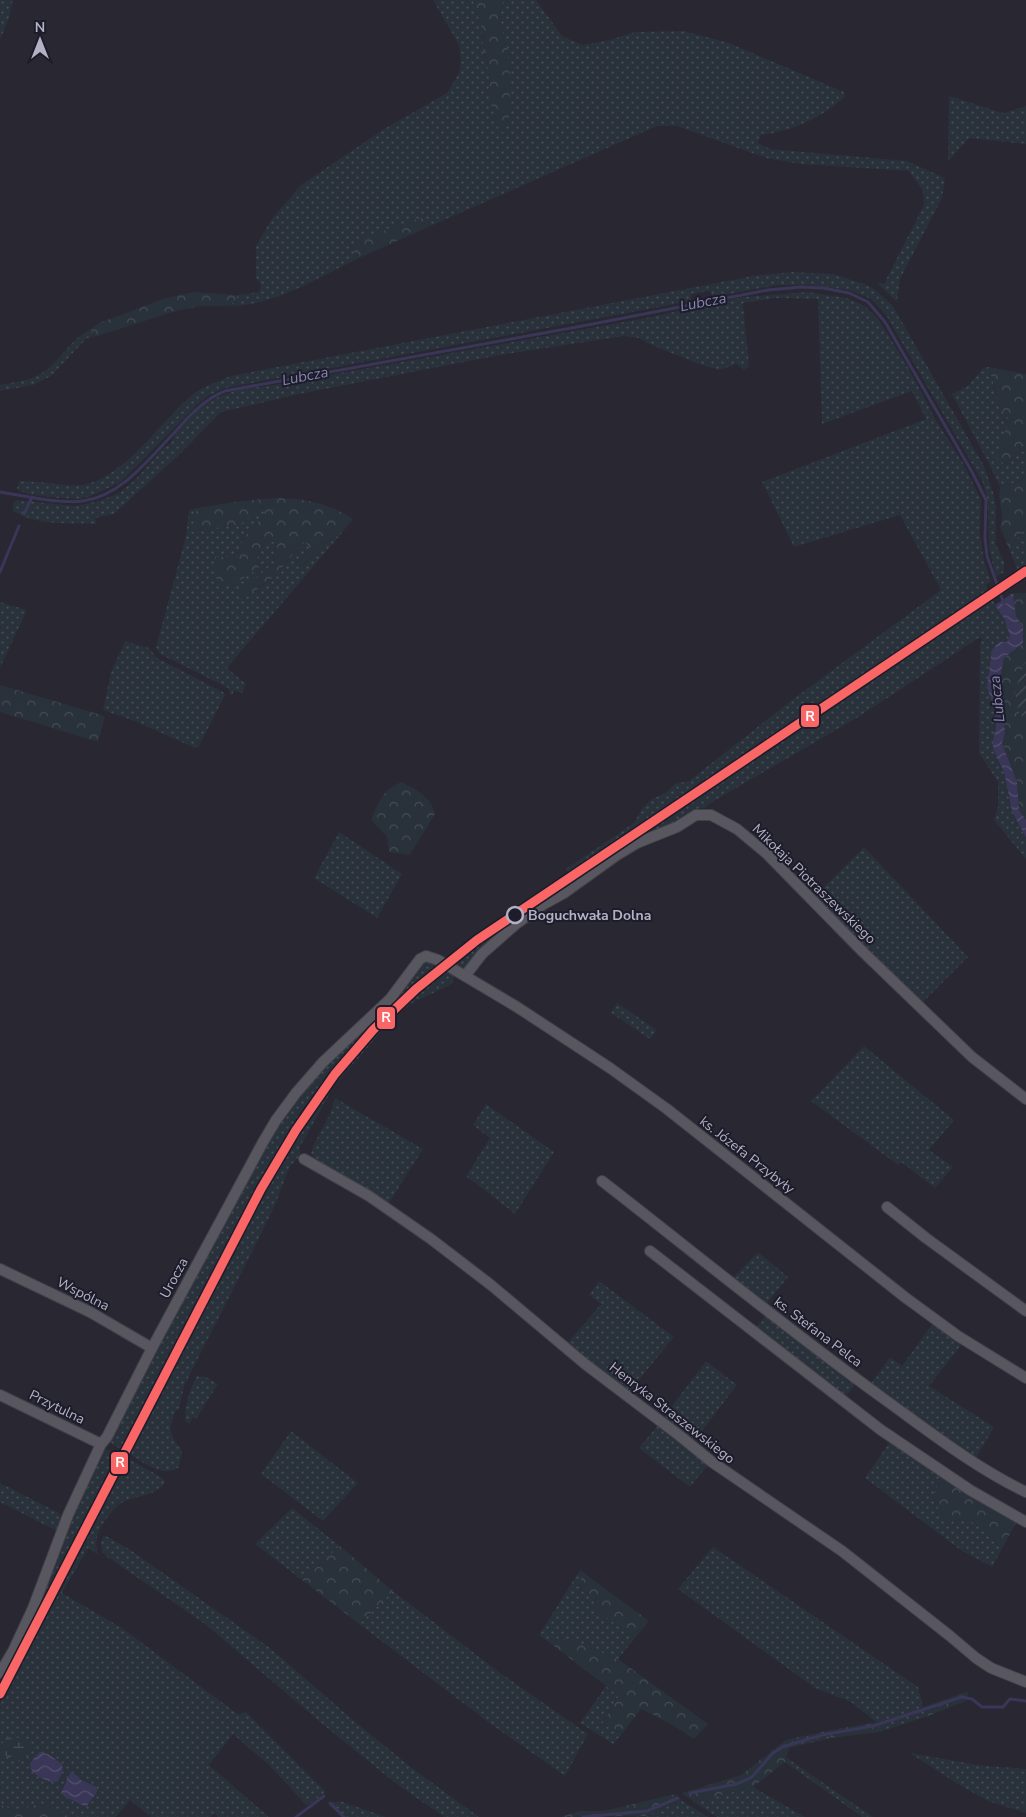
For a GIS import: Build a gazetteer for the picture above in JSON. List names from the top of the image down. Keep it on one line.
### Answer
{"streets":{"street":["Mikołaja Piotraszewskiego","ks. Józefa Przybyły","Urocza","Wspólna","ks. Stefana Pelca","Przytulna","Henryka Straszewskiego"]},"crossings":[["Mikołaja Piotraszewskiego","ks. Józefa Przybyły"],["ks. Józefa Przybyły","Urocza"],["Urocza","Wspólna"],["Urocza","Przytulna"]],"water":["Lubcza"],"places":["Boguchwała Dolna"],"lines":["transit line R"],"north":"top"}
